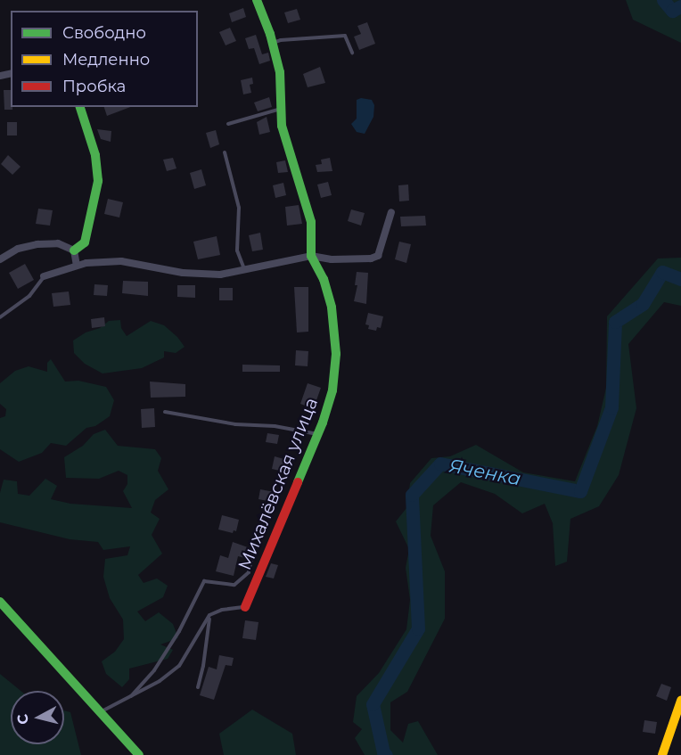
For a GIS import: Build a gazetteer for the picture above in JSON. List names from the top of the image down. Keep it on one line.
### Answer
{"streets":{"street":["Михалёвская улица"]},"water":["Яченка"],"legend":["Свободно","Медленно","Пробка"],"north":"left"}
